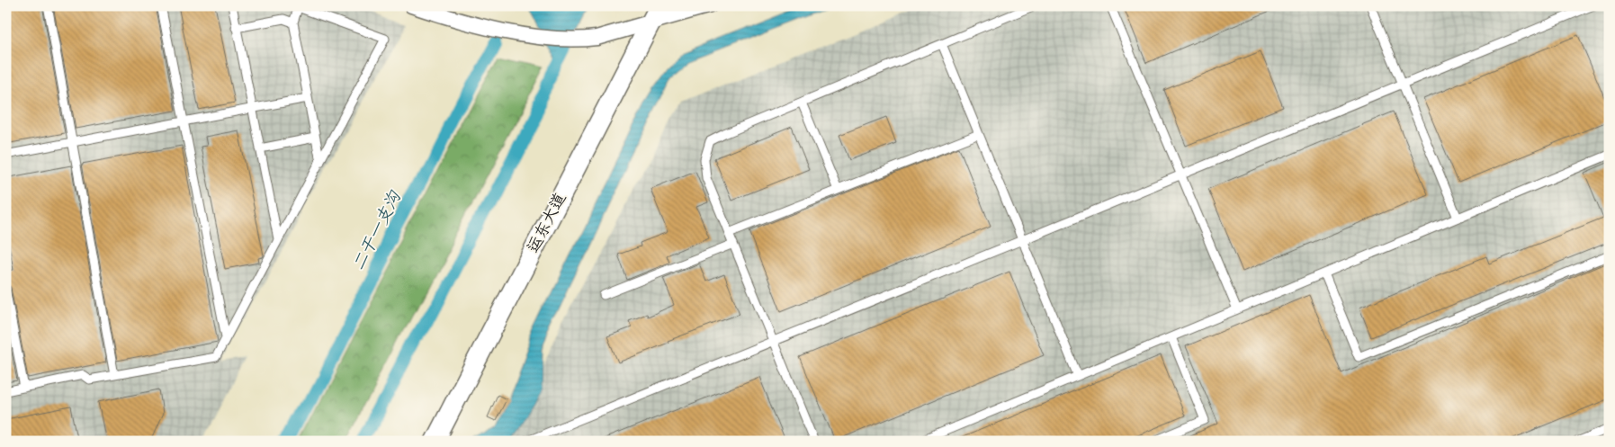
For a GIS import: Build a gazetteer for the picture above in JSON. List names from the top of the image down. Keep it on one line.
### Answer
{"streets":{"street":["运东大道"]},"water":["二干一支沟"]}
